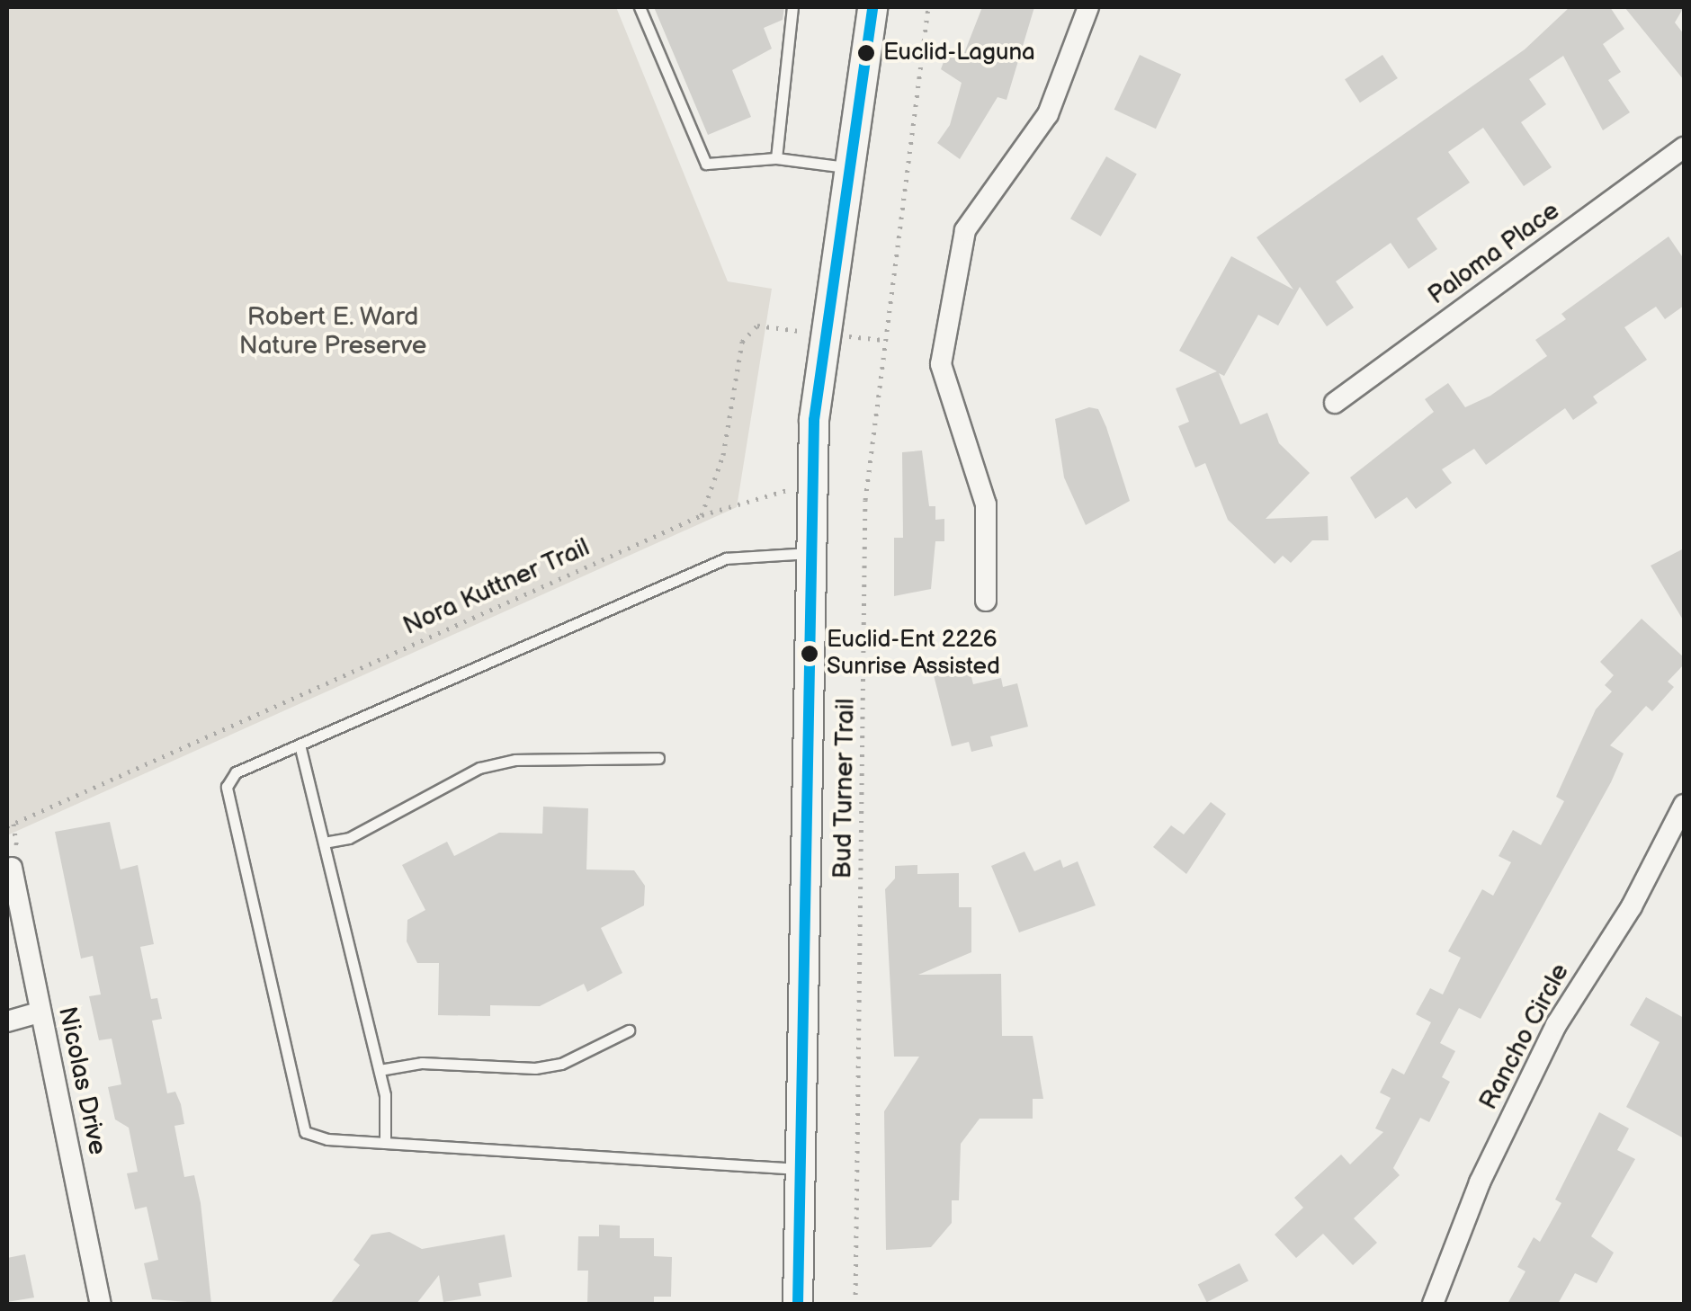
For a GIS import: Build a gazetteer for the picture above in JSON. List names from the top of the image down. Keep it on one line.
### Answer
{"streets":{"street":["Paloma Place","Rancho Circle","Nicolas Drive"],"path":["Nora Kuttner Trail","Bud Turner Trail"]},"parks":["Robert E. Ward Nature Preserve"],"places":["Euclid-Laguna","Euclid-Ent 2226 Sunrise Assisted"]}
